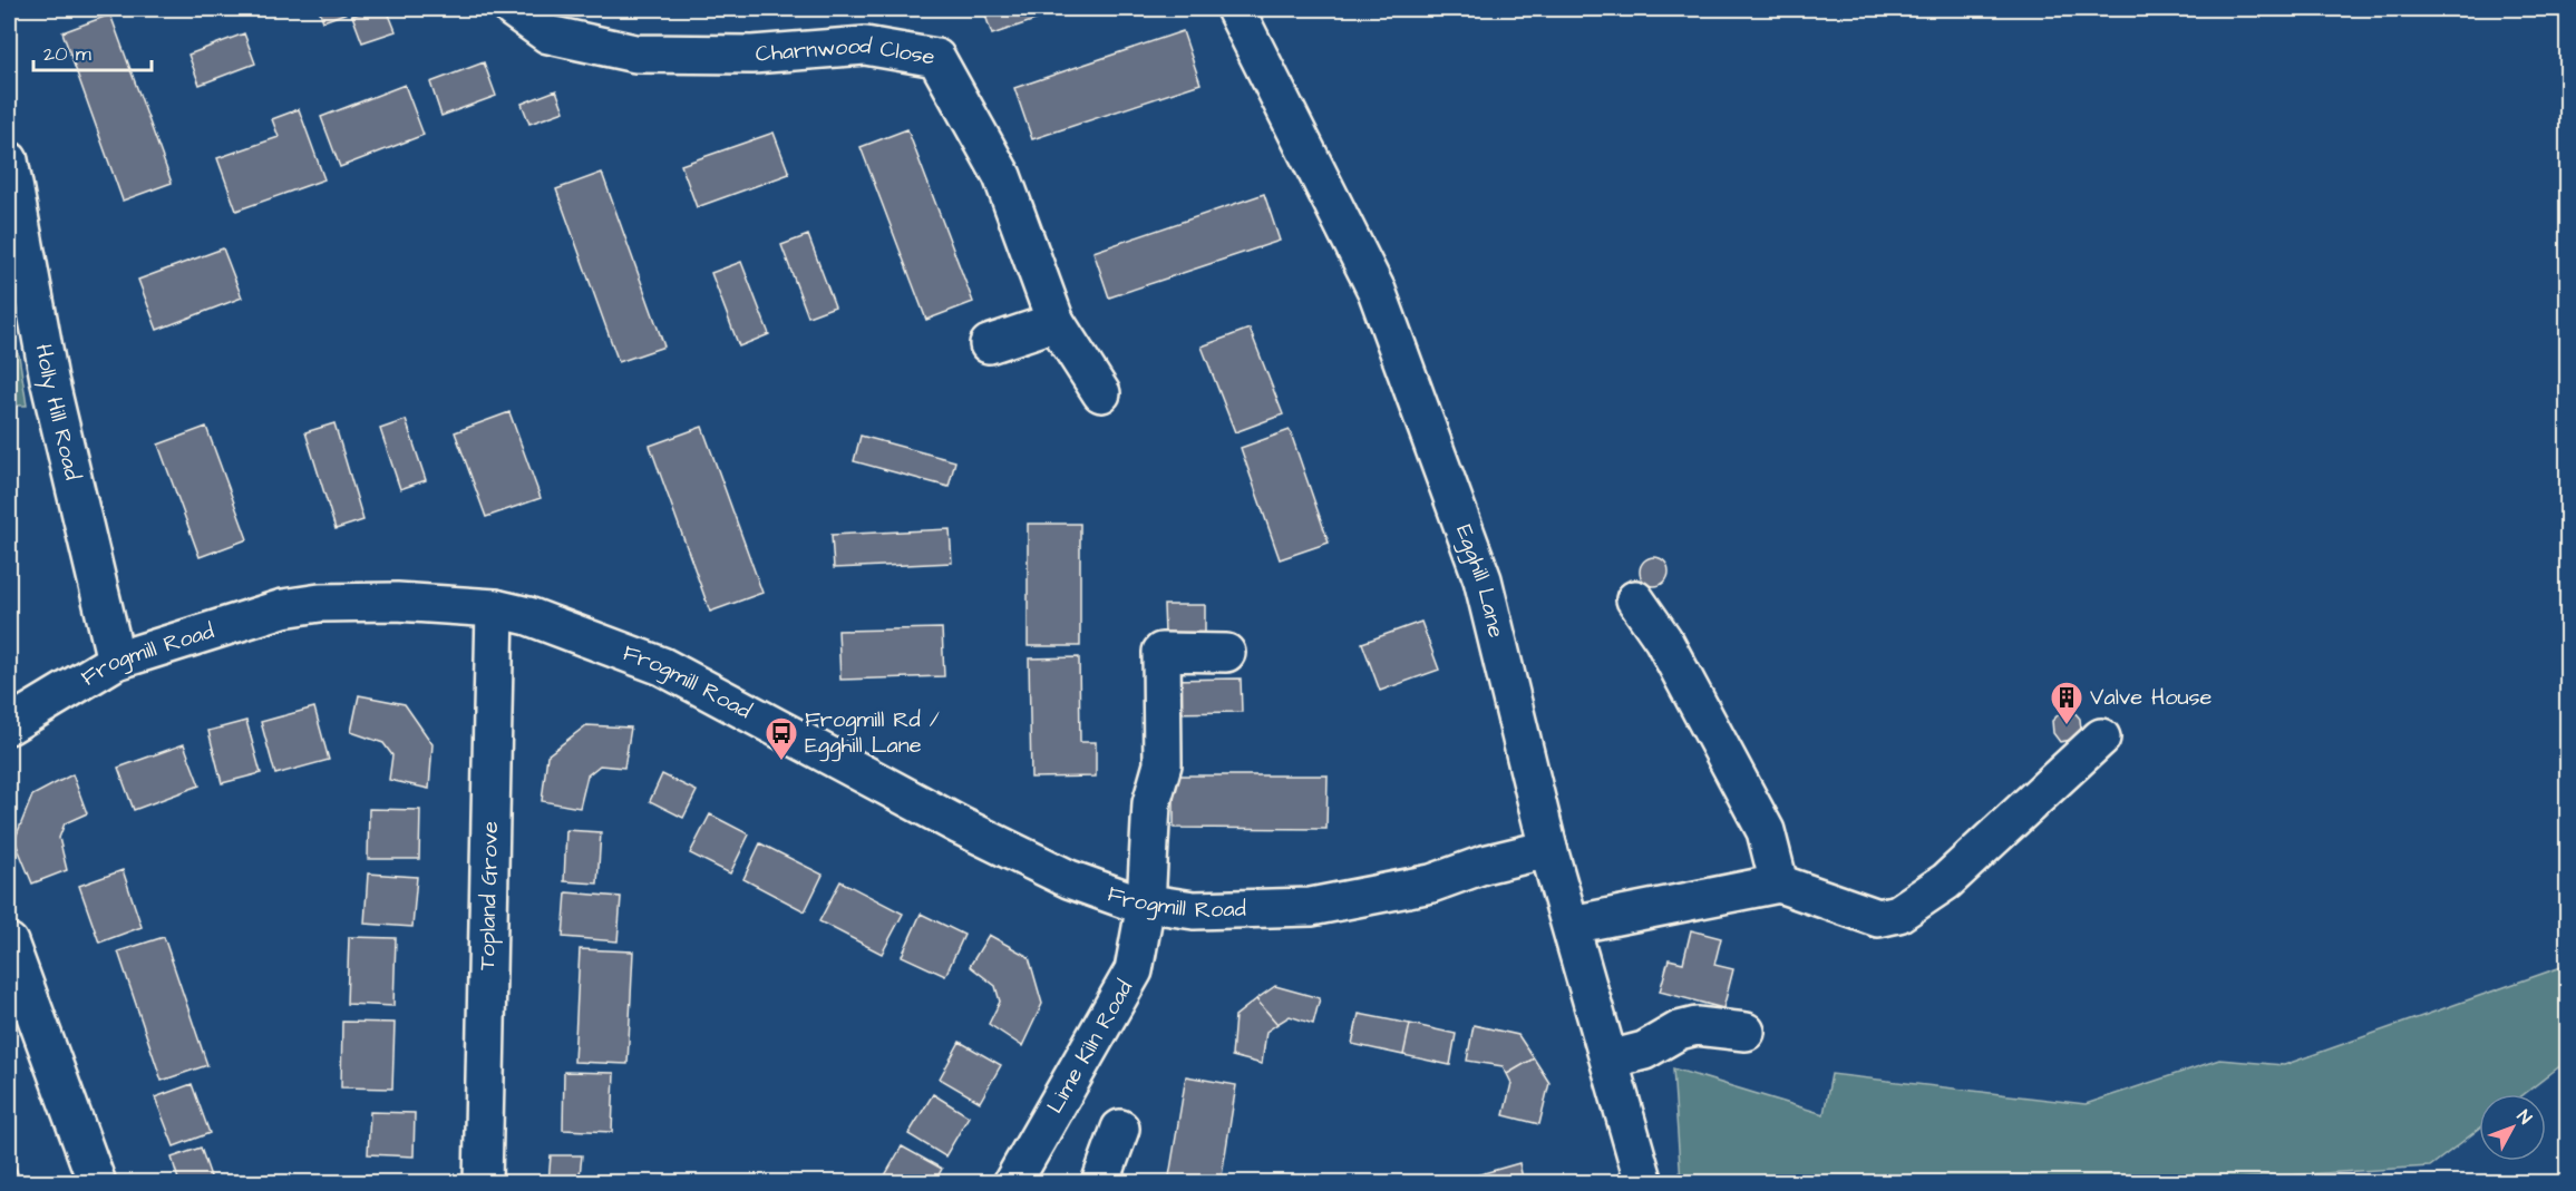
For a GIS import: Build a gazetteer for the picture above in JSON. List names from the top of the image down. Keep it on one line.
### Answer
{"streets":{"street":["Charnwood Close","Holly Hill Road","Egghill Lane","Frogmill Road","Topland Grove","Lime Kiln Road"]},"crossings":[["Holly Hill Road","Frogmill Road"],["Egghill Lane","Frogmill Road"],["Frogmill Road","Topland Grove"],["Frogmill Road","Lime Kiln Road"]],"places":{"building":["Valve House"],"bus stop":["Frogmill Rd / Egghill Lane"]},"scale_bar":"20 m","north":"top right"}
